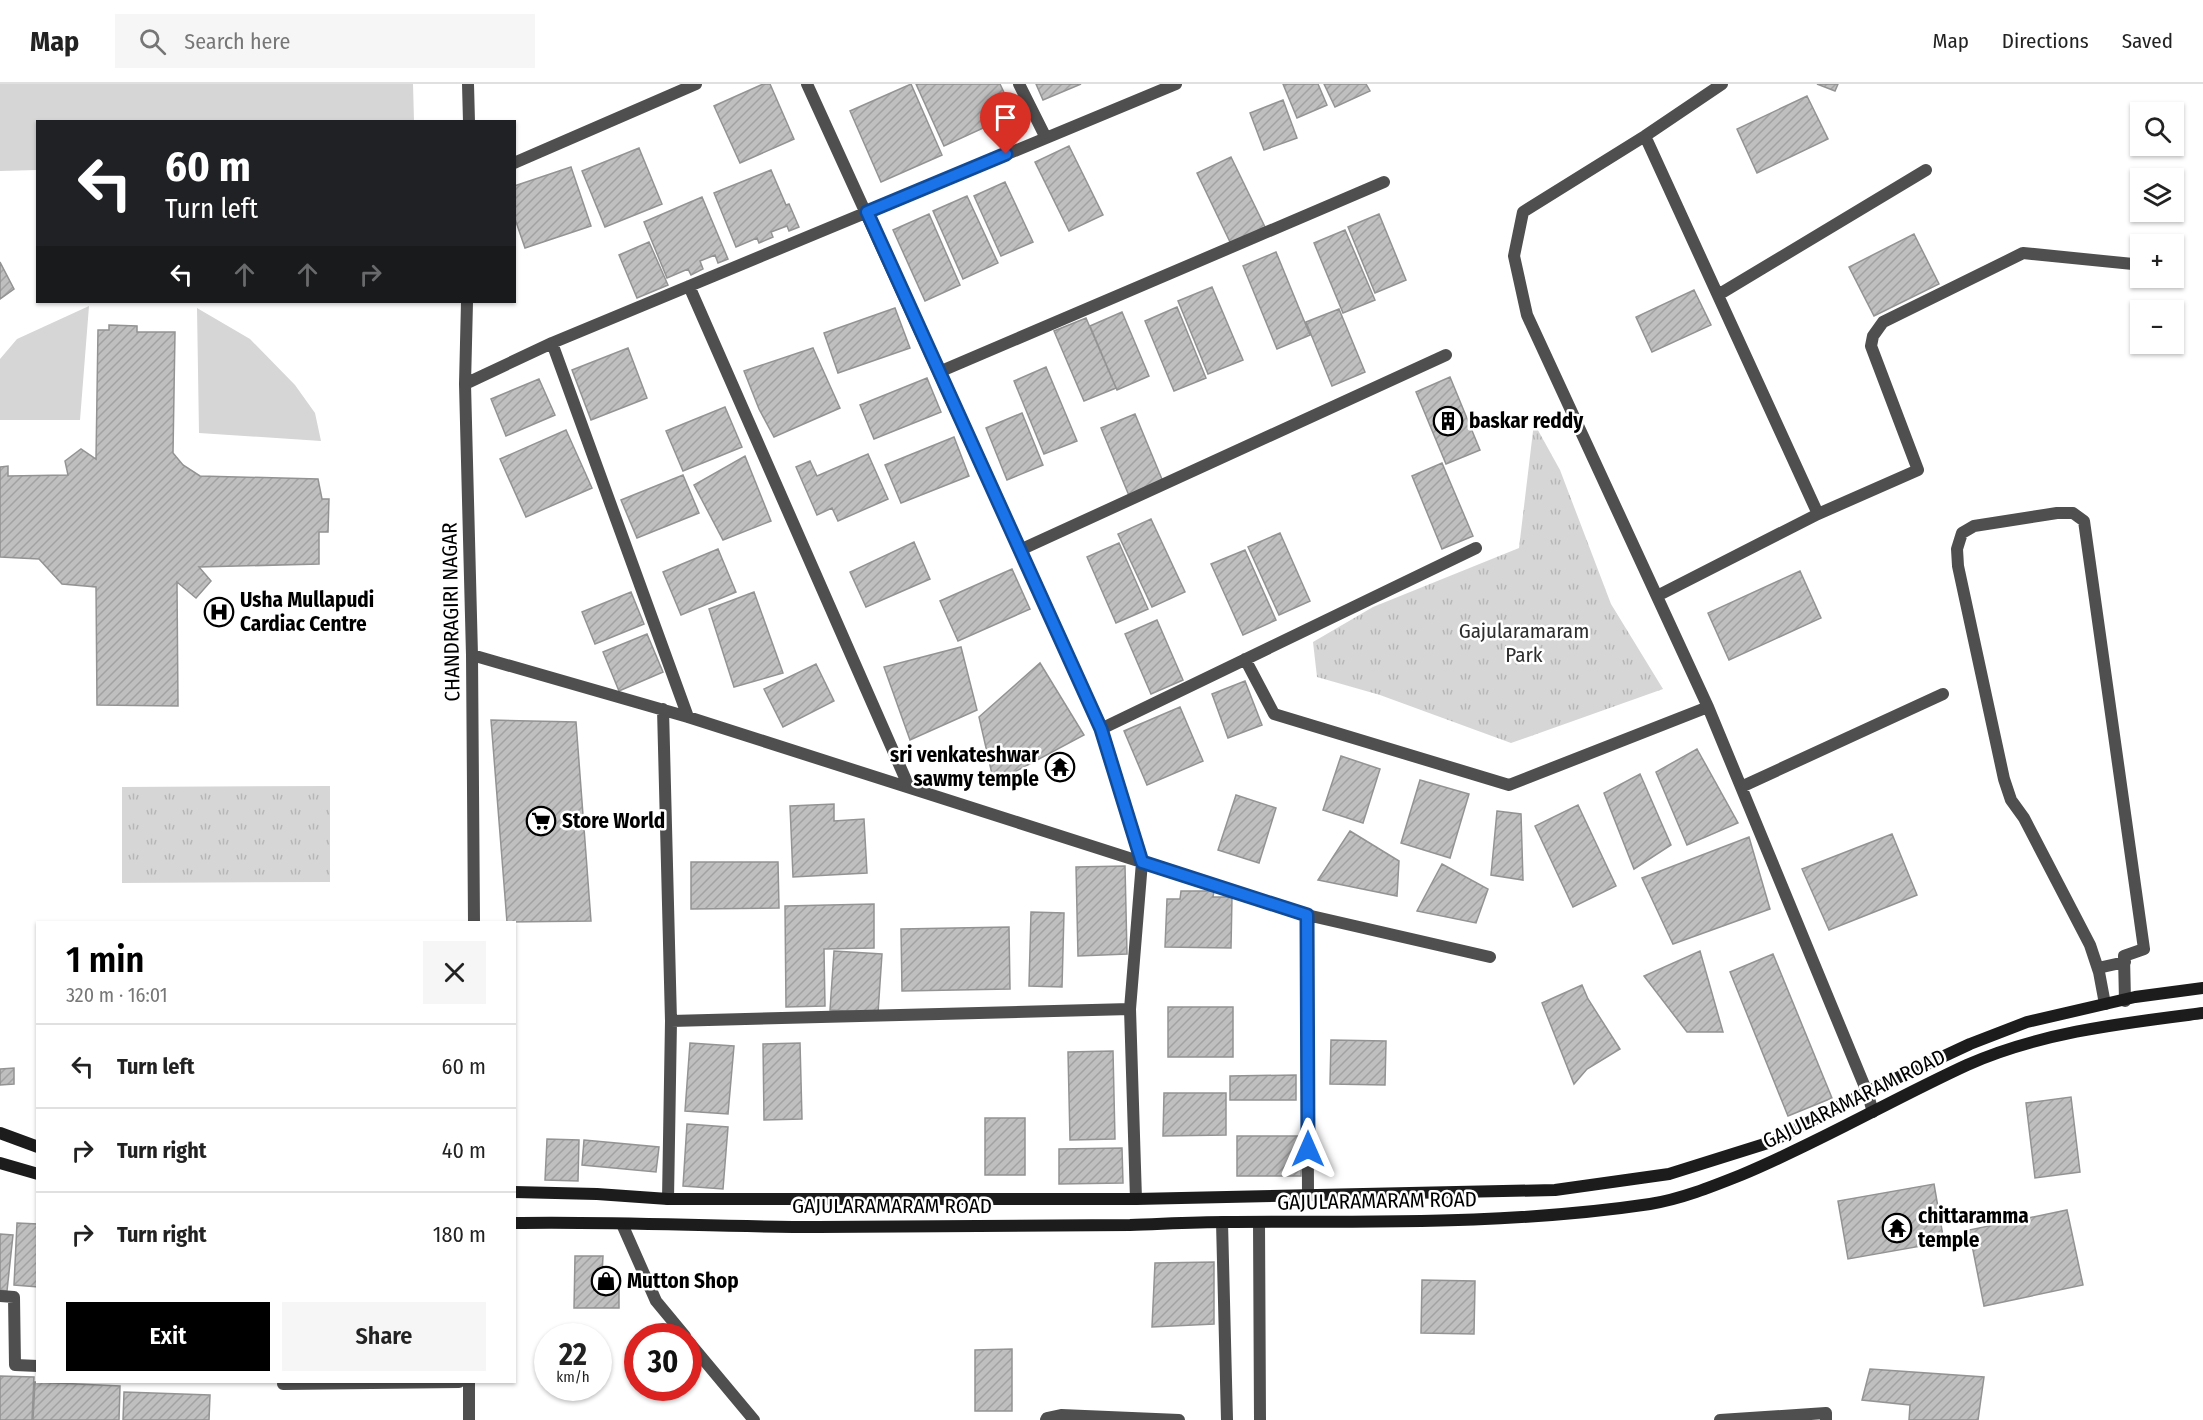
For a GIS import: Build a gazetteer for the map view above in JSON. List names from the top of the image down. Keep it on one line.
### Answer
{"streets":{"main road":["GAJULARAMARAM ROAD"],"street":["CHANDRAGIRI NAGAR"]},"parks":["Gajularamaram Park"],"places":{"building":["baskar reddy"],"hospital":["Usha Mullapudi Cardiac Centre"],"temple":["sri venkateshwar sawmy temple","chittaramma temple"],"supermarket":["Store World"],"shop":["Mutton Shop"]},"page":{"header":"Map","search":"Search here","nav":["Map","Directions","Saved"],"map_buttons":["+","−"],"turn":["60 m","Turn left"],"heading":["1 min","320 m · 16:01"],"list":[{"name":"Turn left","value":"60 m"},{"name":"Turn right","value":"40 m"},{"name":"Turn right","value":"180 m"}],"buttons":["Exit","Share"],"speed":"22 km/h","limit":"30"}}
